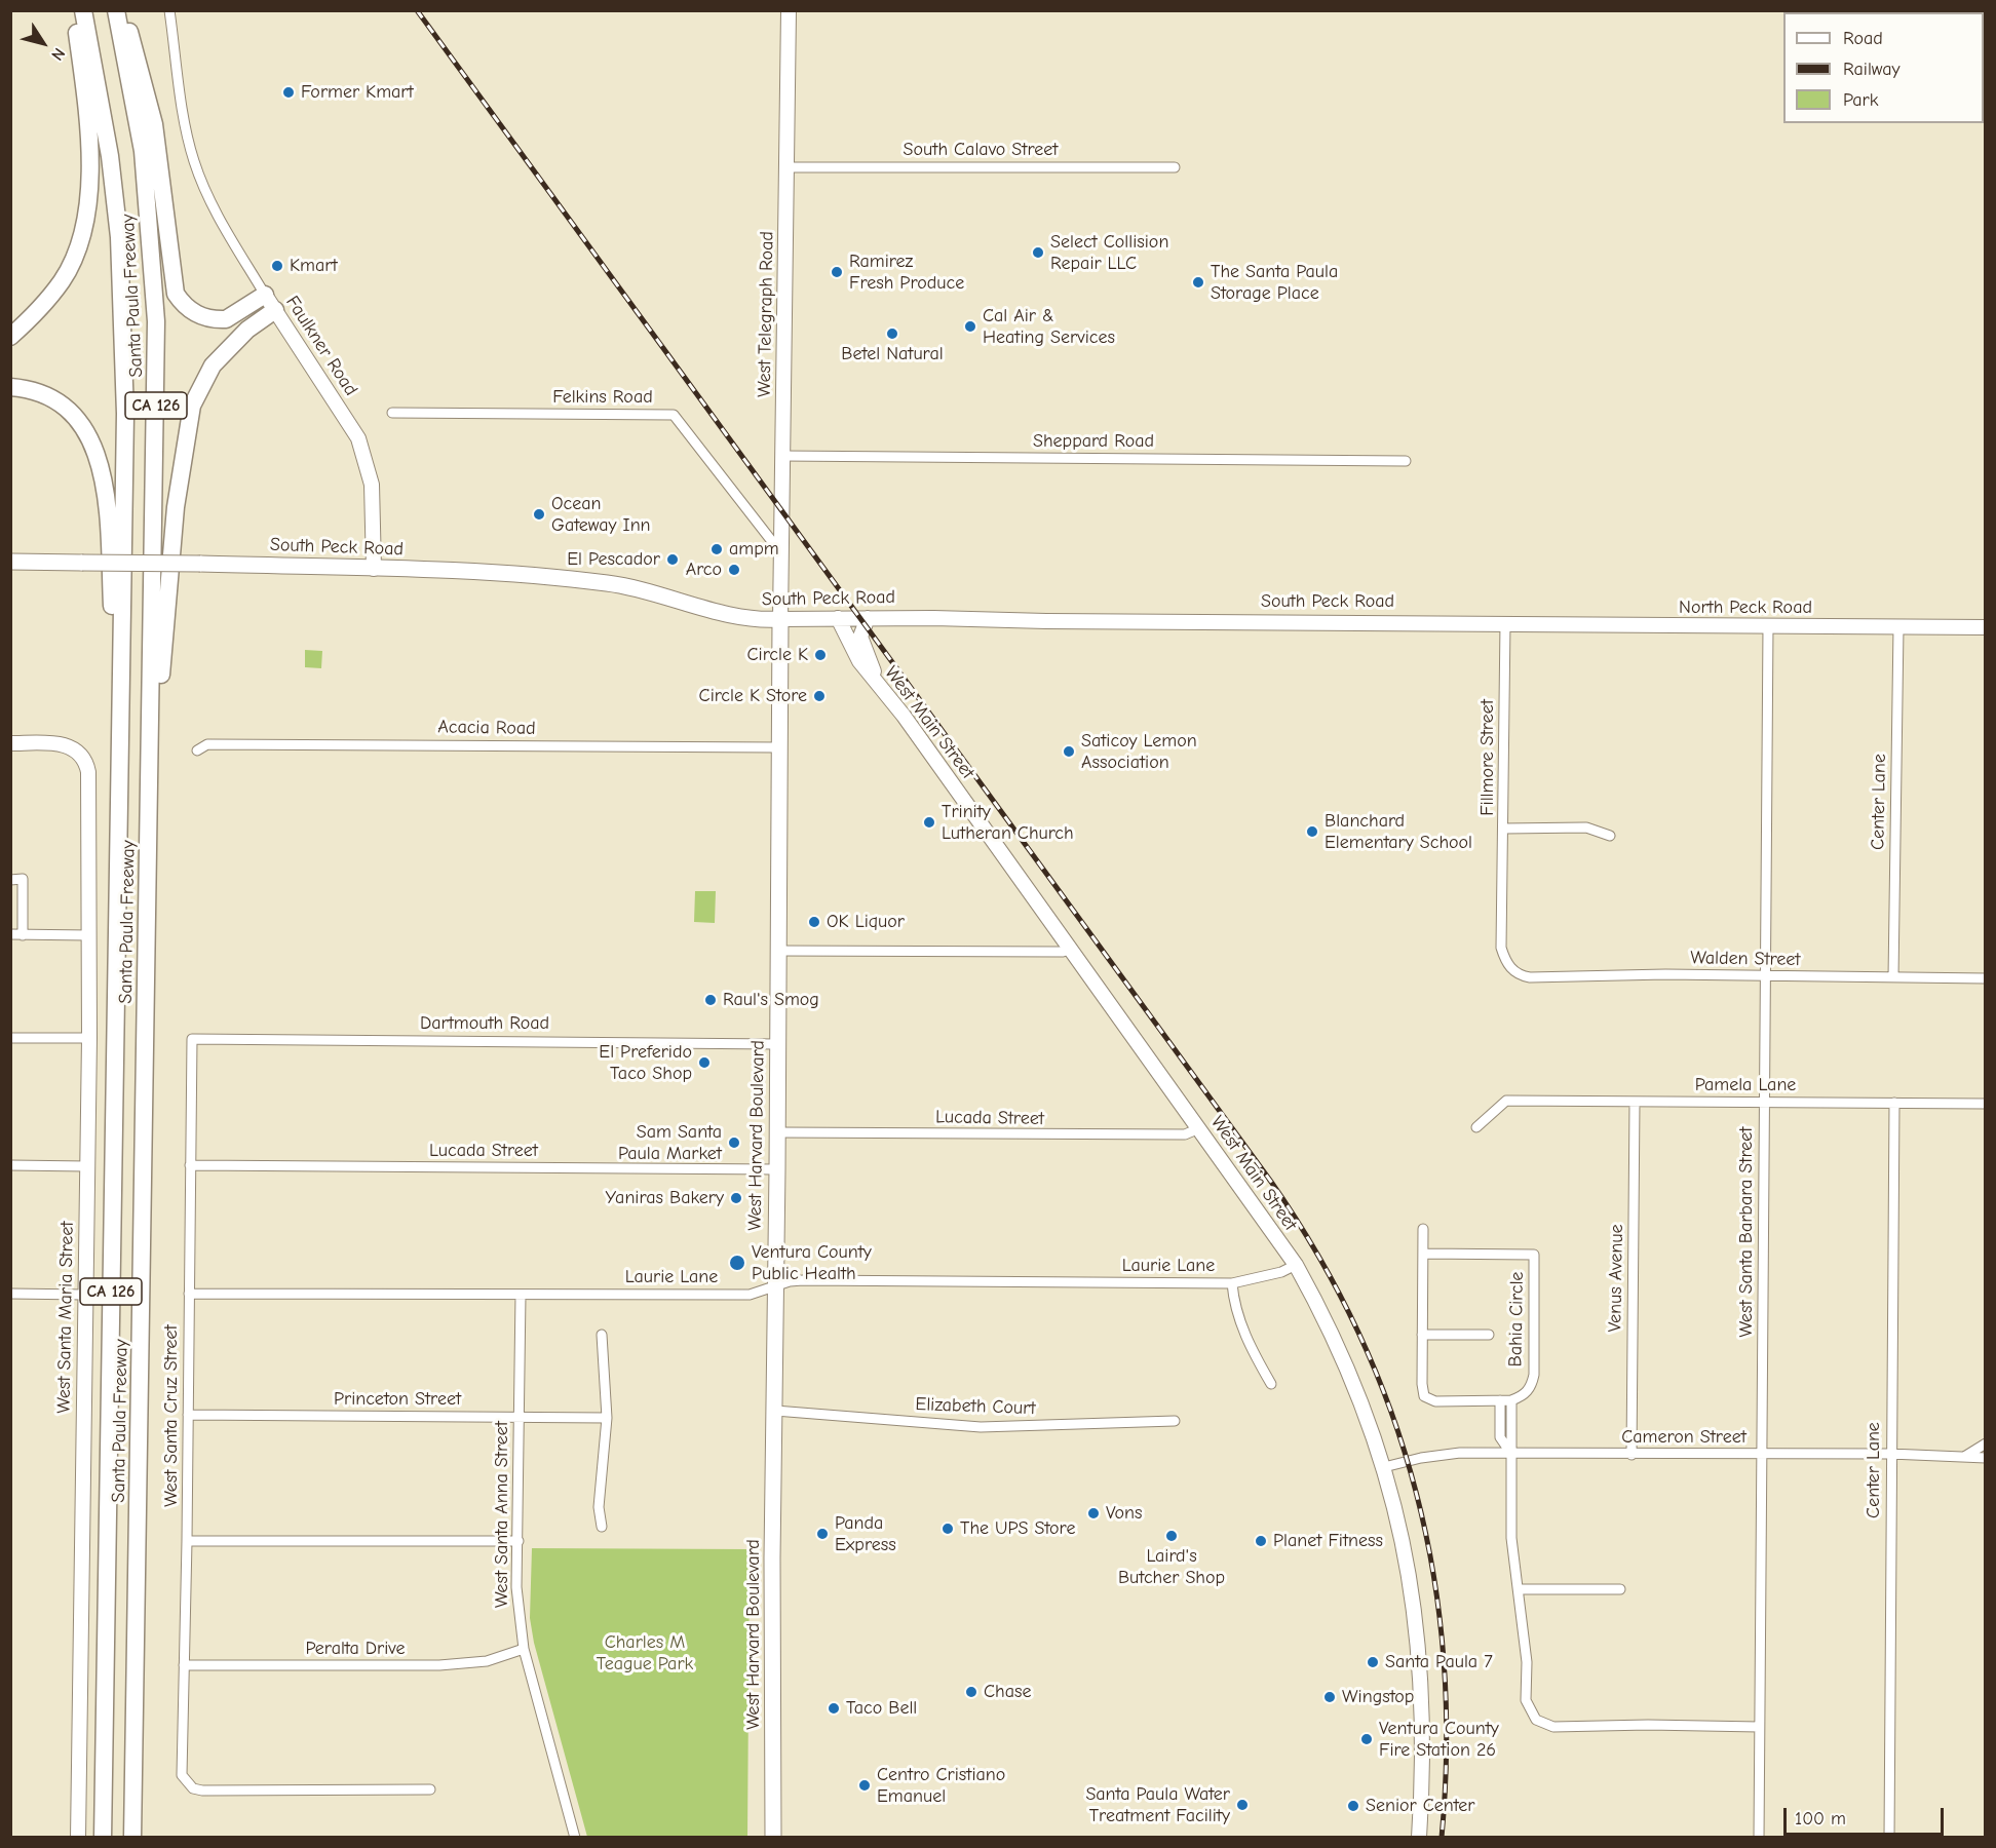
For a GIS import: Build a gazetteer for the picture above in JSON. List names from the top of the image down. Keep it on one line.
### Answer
{"streets":{"highway":["Santa Paula Freeway","CA 126"],"main road":["South Peck Road","West Harvard Boulevard"],"street":["South Calavo Street","West Telegraph Road","Faulkner Road","Felkins Road","Sheppard Road","North Peck Road","West Main Street","Acacia Road","Fillmore Street","Center Lane","Walden Street","Dartmouth Road","Pamela Lane","Lucada Street","West Santa Barbara Street","Laurie Lane","Venus Avenue","West Santa Maria Street","Bahia Circle","Princeton Street","Elizabeth Court","West Santa Cruz Street","Cameron Street","West Santa Anna Street","Peralta Drive"]},"crossings":[["South Calavo Street","West Telegraph Road"],["West Telegraph Road","Felkins Road"],["West Telegraph Road","Sheppard Road"],["West Telegraph Road","South Peck Road"],["West Telegraph Road","West Harvard Boulevard"],["Faulkner Road","South Peck Road"],["South Peck Road","North Peck Road"],["South Peck Road","West Main Street"],["South Peck Road","Fillmore Street"],["South Peck Road","West Harvard Boulevard"],["North Peck Road","Fillmore Street"],["North Peck Road","Center Lane"],["North Peck Road","West Santa Barbara Street"],["West Main Street","Lucada Street"],["West Main Street","Laurie Lane"],["West Main Street","Cameron Street"],["Acacia Road","West Harvard Boulevard"],["Fillmore Street","Walden Street"],["Center Lane","Walden Street"],["Center Lane","Pamela Lane"],["Center Lane","Cameron Street"],["Walden Street","West Santa Barbara Street"],["Dartmouth Road","West Harvard Boulevard"],["Dartmouth Road","West Santa Cruz Street"],["Pamela Lane","West Santa Barbara Street"],["Pamela Lane","Venus Avenue"],["Lucada Street","West Harvard Boulevard"],["Lucada Street","West Santa Cruz Street"],["West Harvard Boulevard","Laurie Lane"],["West Harvard Boulevard","Elizabeth Court"],["West Santa Barbara Street","Cameron Street"],["Laurie Lane","West Santa Cruz Street"],["Laurie Lane","West Santa Anna Street"],["Venus Avenue","Cameron Street"],["Princeton Street","West Santa Cruz Street"],["Princeton Street","West Santa Anna Street"],["West Santa Cruz Street","Peralta Drive"],["West Santa Anna Street","Peralta Drive"]],"parks":["Charles M Teague Park"],"places":["Former Kmart","Select Collision Repair LLC","Kmart","Ramirez Fresh Produce","The Santa Paula Storage Place","Cal Air & Heating Services","Betel Natural","Ocean Gateway Inn","ampm","El Pescador","Arco","Circle K","Circle K Store","Saticoy Lemon Association","Trinity Lutheran Church","Blanchard Elementary School","OK Liquor","Raul's Smog","El Preferido Taco Shop","Sam Santa Paula Market","Yaniras Bakery","Ventura County Public Health","Vons","The UPS Store","Panda Express","Laird's Butcher Shop","Planet Fitness","Santa Paula 7","Chase","Wingstop","Taco Bell","Ventura County Fire Station 26","Centro Cristiano Emanuel","Santa Paula Water Treatment Facility","Senior Center"],"legend":["Road","Railway","Park"],"scale_bar":"100 m","north":"bottom right"}
